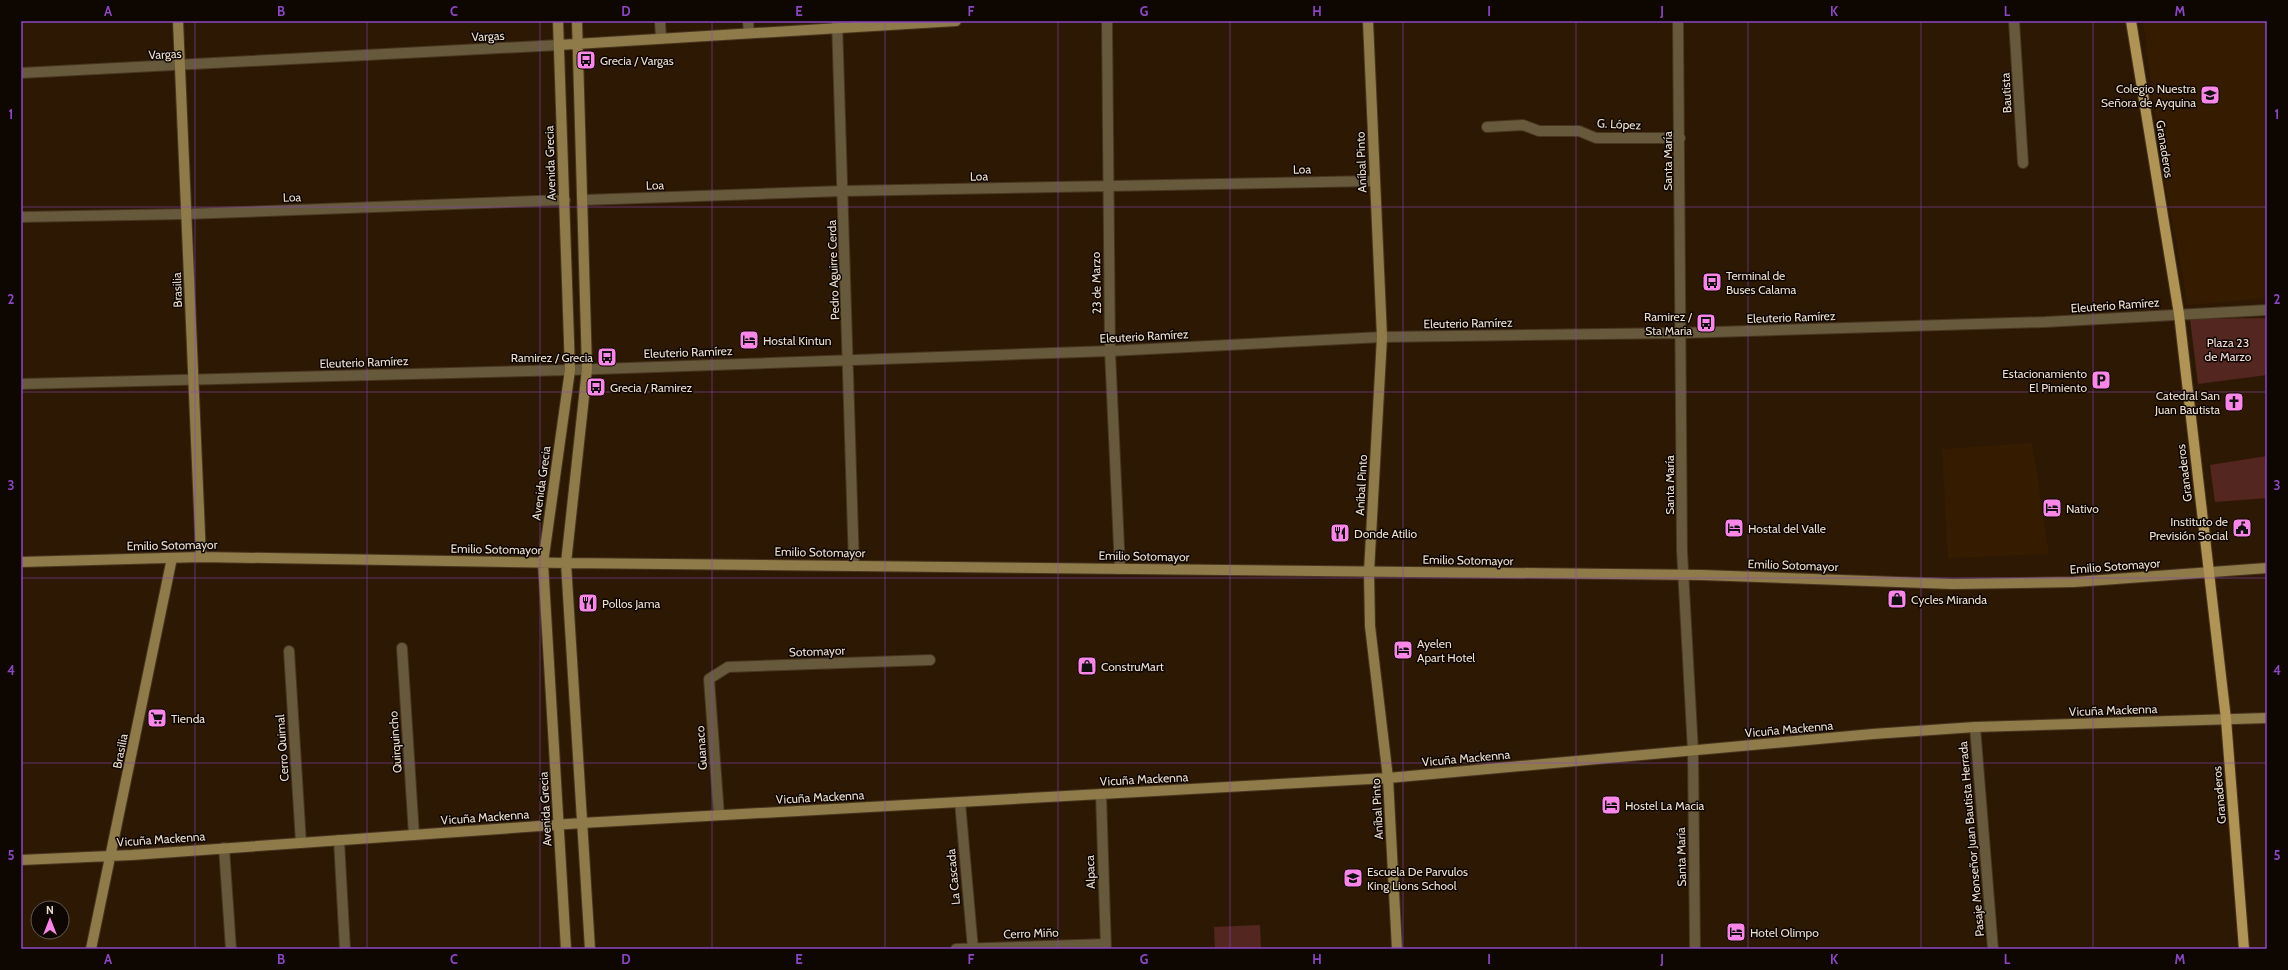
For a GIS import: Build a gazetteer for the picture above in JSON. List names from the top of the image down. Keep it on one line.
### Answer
{"streets":{"main road":["Granaderos"],"street":["Vargas","Bautista","G. López","Santa María","Aníbal Pinto","Avenida Grecia","Loa","Pedro Aguirre Cerda","23 de Marzo","Brasilia","Eleuterio Ramírez","Emilio Sotomayor","Sotomayor","Vicuña Mackenna","Quirquincho","Cerro Quimal","Guanaco","Pasaje Monseñor Juan Bautista Herrada","Alpaca","La Cascada","Cerro Miño"]},"crossings":[["Vargas","Avenida Grecia"],["Vargas","Pedro Aguirre Cerda"],["Vargas","Brasilia"],["G. López","Santa María"],["Granaderos","Eleuterio Ramírez"],["Granaderos","Emilio Sotomayor"],["Granaderos","Vicuña Mackenna"],["Santa María","Eleuterio Ramírez"],["Santa María","Emilio Sotomayor"],["Santa María","Vicuña Mackenna"],["Aníbal Pinto","Loa"],["Aníbal Pinto","Eleuterio Ramírez"],["Aníbal Pinto","Emilio Sotomayor"],["Aníbal Pinto","Vicuña Mackenna"],["Avenida Grecia","Loa"],["Avenida Grecia","Eleuterio Ramírez"],["Avenida Grecia","Emilio Sotomayor"],["Avenida Grecia","Vicuña Mackenna"],["Loa","Pedro Aguirre Cerda"],["Loa","23 de Marzo"],["Loa","Brasilia"],["Pedro Aguirre Cerda","Eleuterio Ramírez"],["Pedro Aguirre Cerda","Emilio Sotomayor"],["23 de Marzo","Eleuterio Ramírez"],["23 de Marzo","Emilio Sotomayor"],["Brasilia","Eleuterio Ramírez"],["Brasilia","Emilio Sotomayor"],["Brasilia","Vicuña Mackenna"],["Sotomayor","Guanaco"],["Vicuña Mackenna","Quirquincho"],["Vicuña Mackenna","Cerro Quimal"],["Vicuña Mackenna","Guanaco"],["Vicuña Mackenna","Pasaje Monseñor Juan Bautista Herrada"],["Vicuña Mackenna","Alpaca"],["Vicuña Mackenna","La Cascada"],["Alpaca","Cerro Miño"],["La Cascada","Cerro Miño"]],"parks":["Plaza 23 de Marzo"],"places":{"bus stop":["Grecia / Vargas","Terminal de Buses Calama","Ramirez / Sta Maria","Ramirez / Grecia","Grecia / Ramirez"],"school or university":["Colegio Nuestra Señora de Ayquina","Escuela De Parvulos King Lions School"],"hotel":["Hostal Kintun","Nativo","Hostal del Valle","Ayelen Apart Hotel","Hostel La Macia","Hotel Olimpo"],"parking":["Estacionamiento El Pimiento"],"church":["Catedral San Juan Bautista"],"public building":["Instituto de Previsión Social"],"restaurant":["Donde Atilio","Pollos Jama"],"shop":["Cycles Miranda","ConstruMart"],"supermarket":["Tienda"]},"north":"top","grid":{"columns":["A","B","C","D","E","F","G","H","I","J","K","L","M"],"rows":["1","2","3","4","5"]}}
